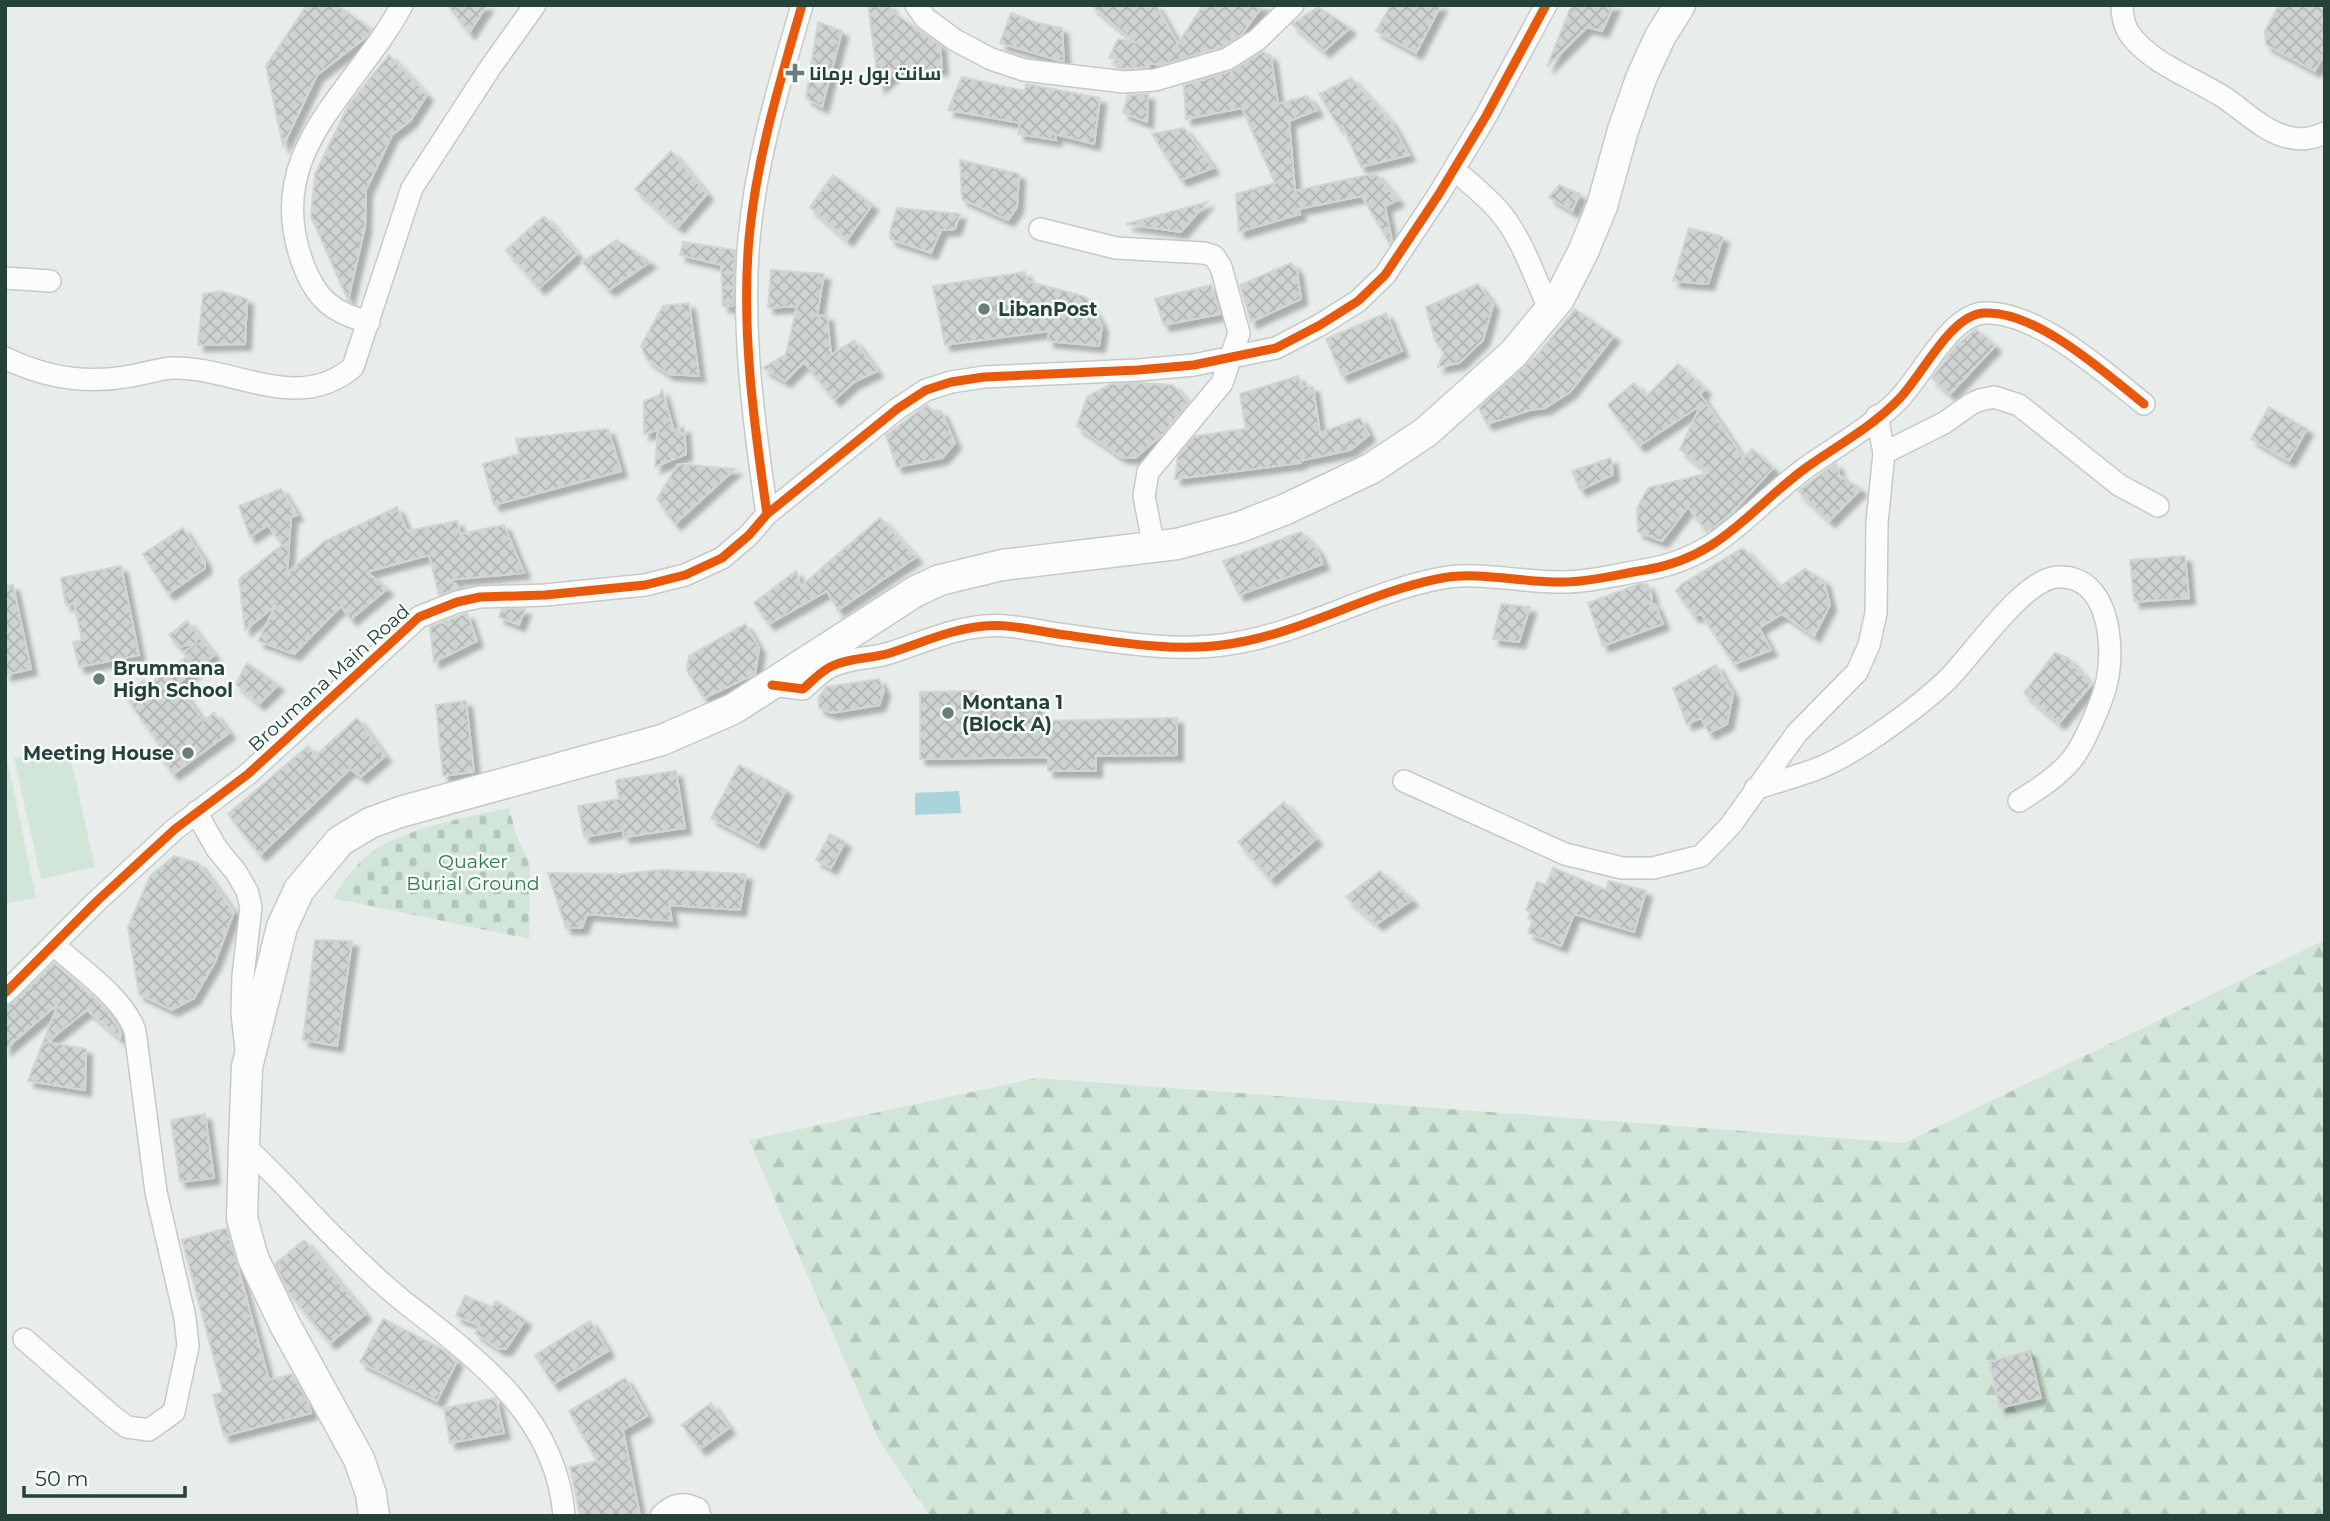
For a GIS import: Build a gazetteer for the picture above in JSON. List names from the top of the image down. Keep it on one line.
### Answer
{"streets":{"street":["Broumana Main Road"]},"parks":["Quaker Burial Ground"],"places":{"health":["سانت بول برمانا"],"other":["LibanPost","Brummana High School","Montana 1 (Block A)","Meeting House"]},"scale_bar":"50 m"}
